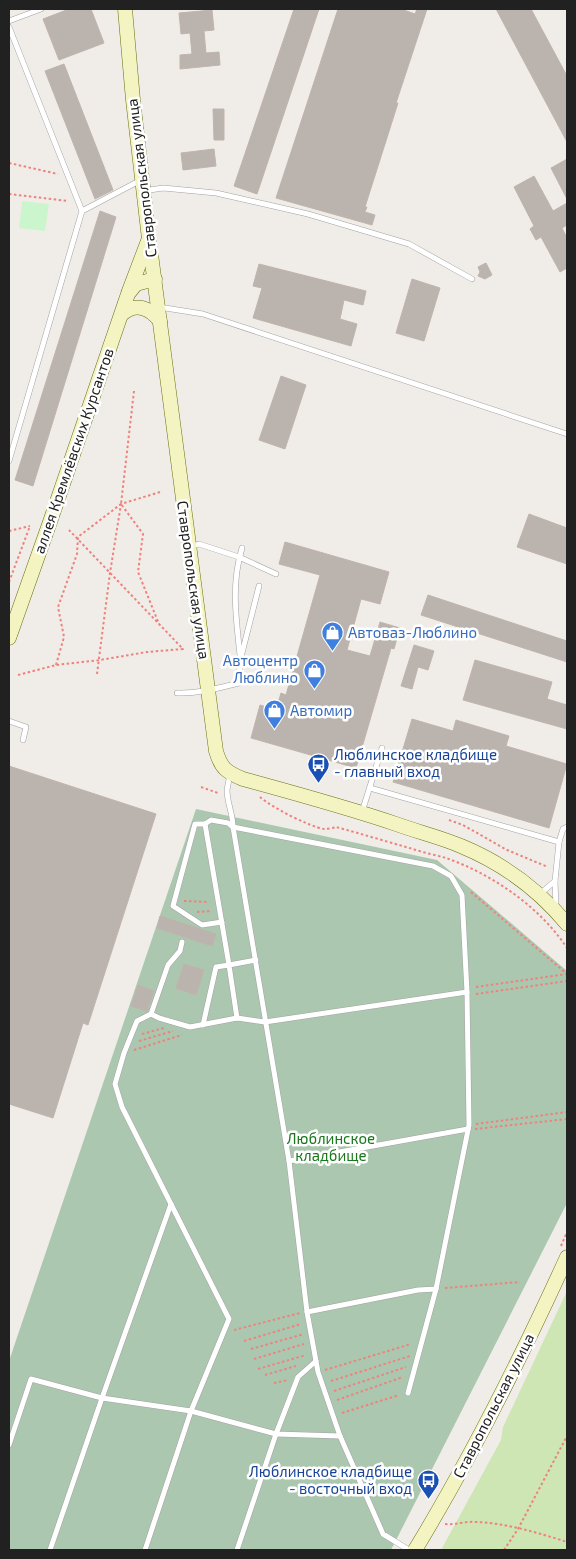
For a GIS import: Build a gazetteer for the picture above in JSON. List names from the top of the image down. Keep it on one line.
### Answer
{"streets":{"street":["Ставропольская улица","аллея Кремлёвских Курсантов"]},"crossings":[["Ставропольская улица","аллея Кремлёвских Курсантов"]],"parks":["Люблинское кладбище"],"places":{"shop":["Автоваз-Люблино","Автоцентр Люблино","Автомир"],"bus stop":["Люблинское кладбище - главный вход","Люблинское кладбище - восточный вход"]}}
